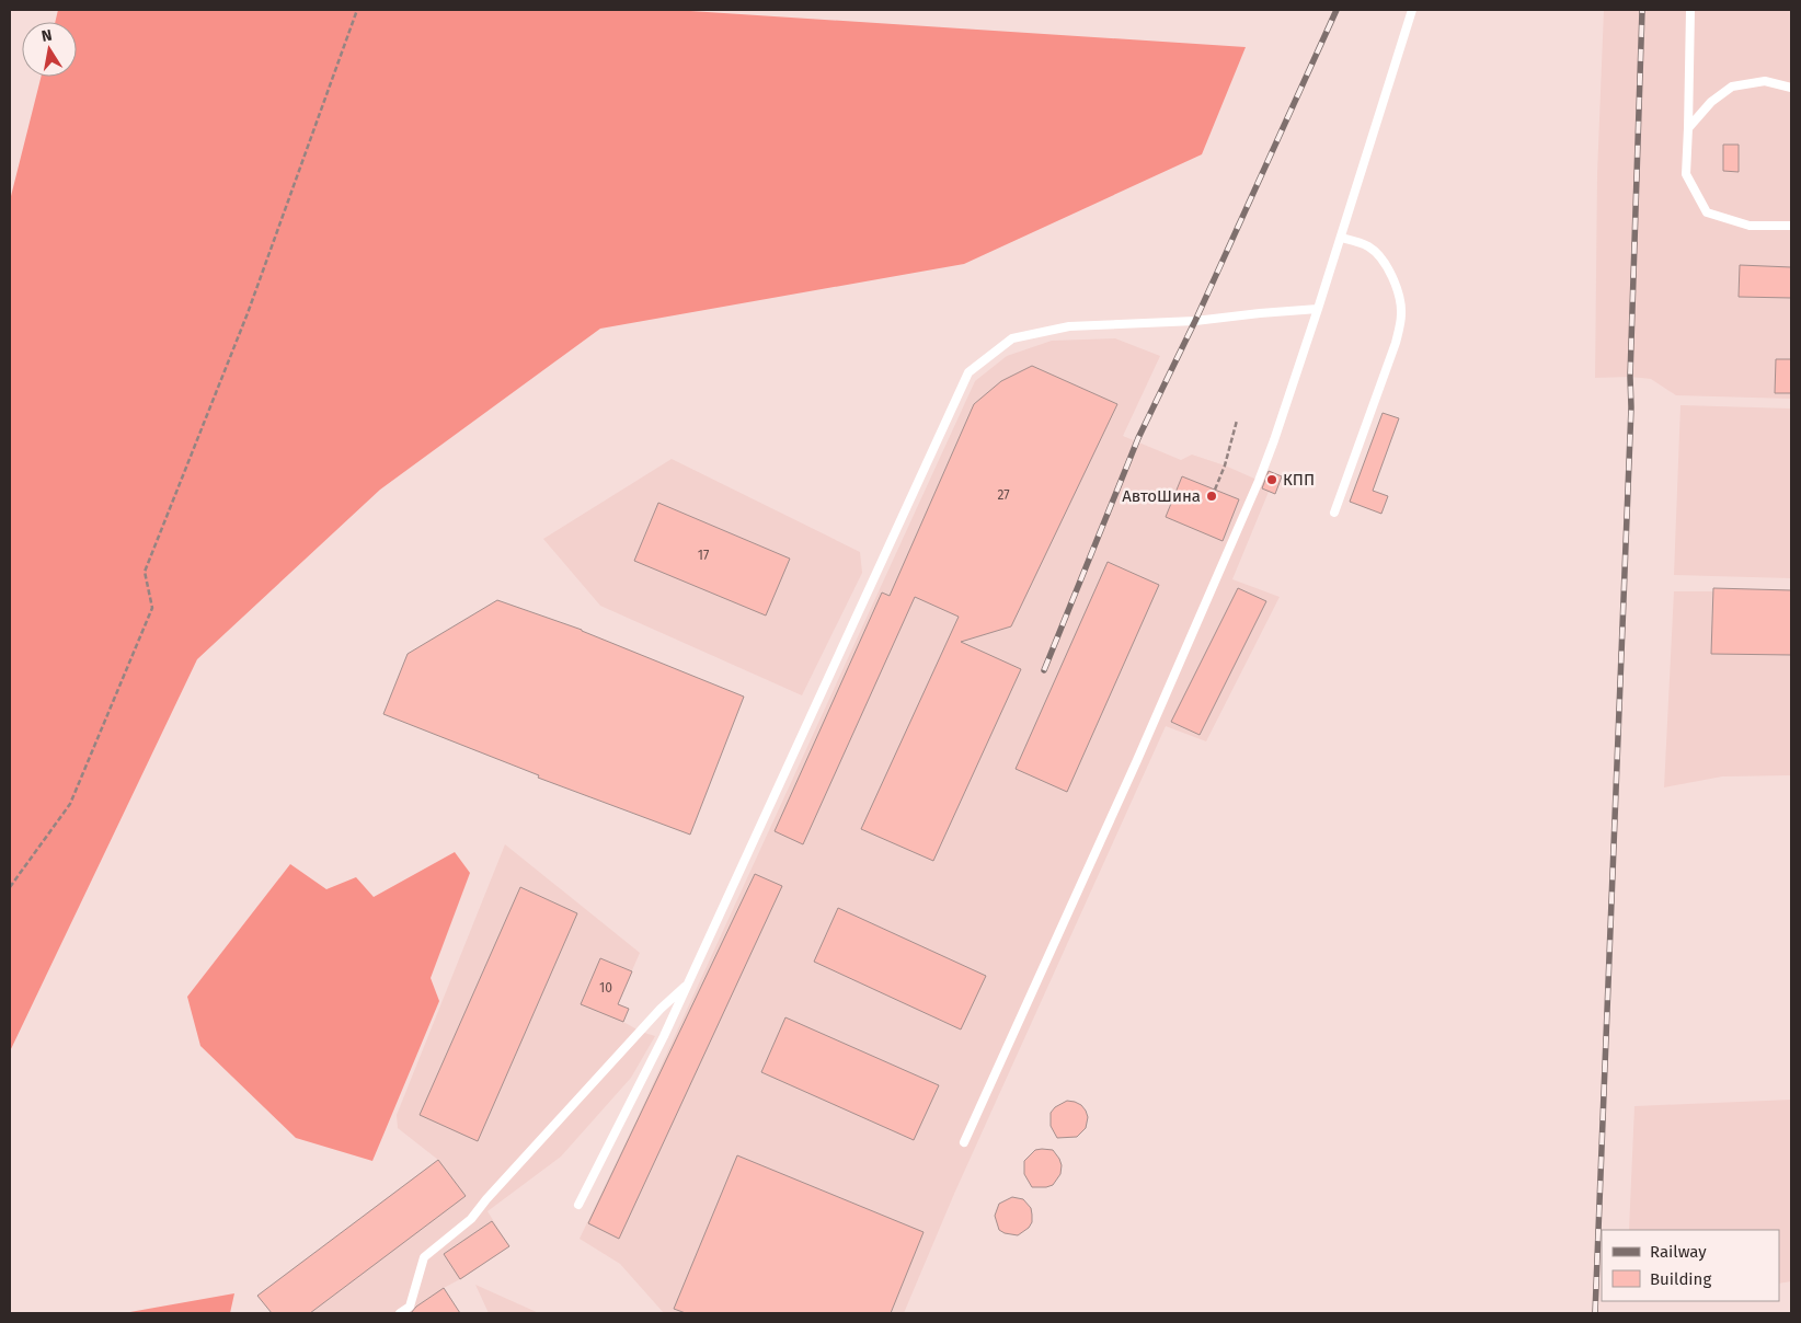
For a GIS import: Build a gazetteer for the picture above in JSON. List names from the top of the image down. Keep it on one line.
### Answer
{"places":["КПП","АвтоШина"],"house_numbers":["27","17","10"],"legend":["Railway","Building"],"north":"top"}
